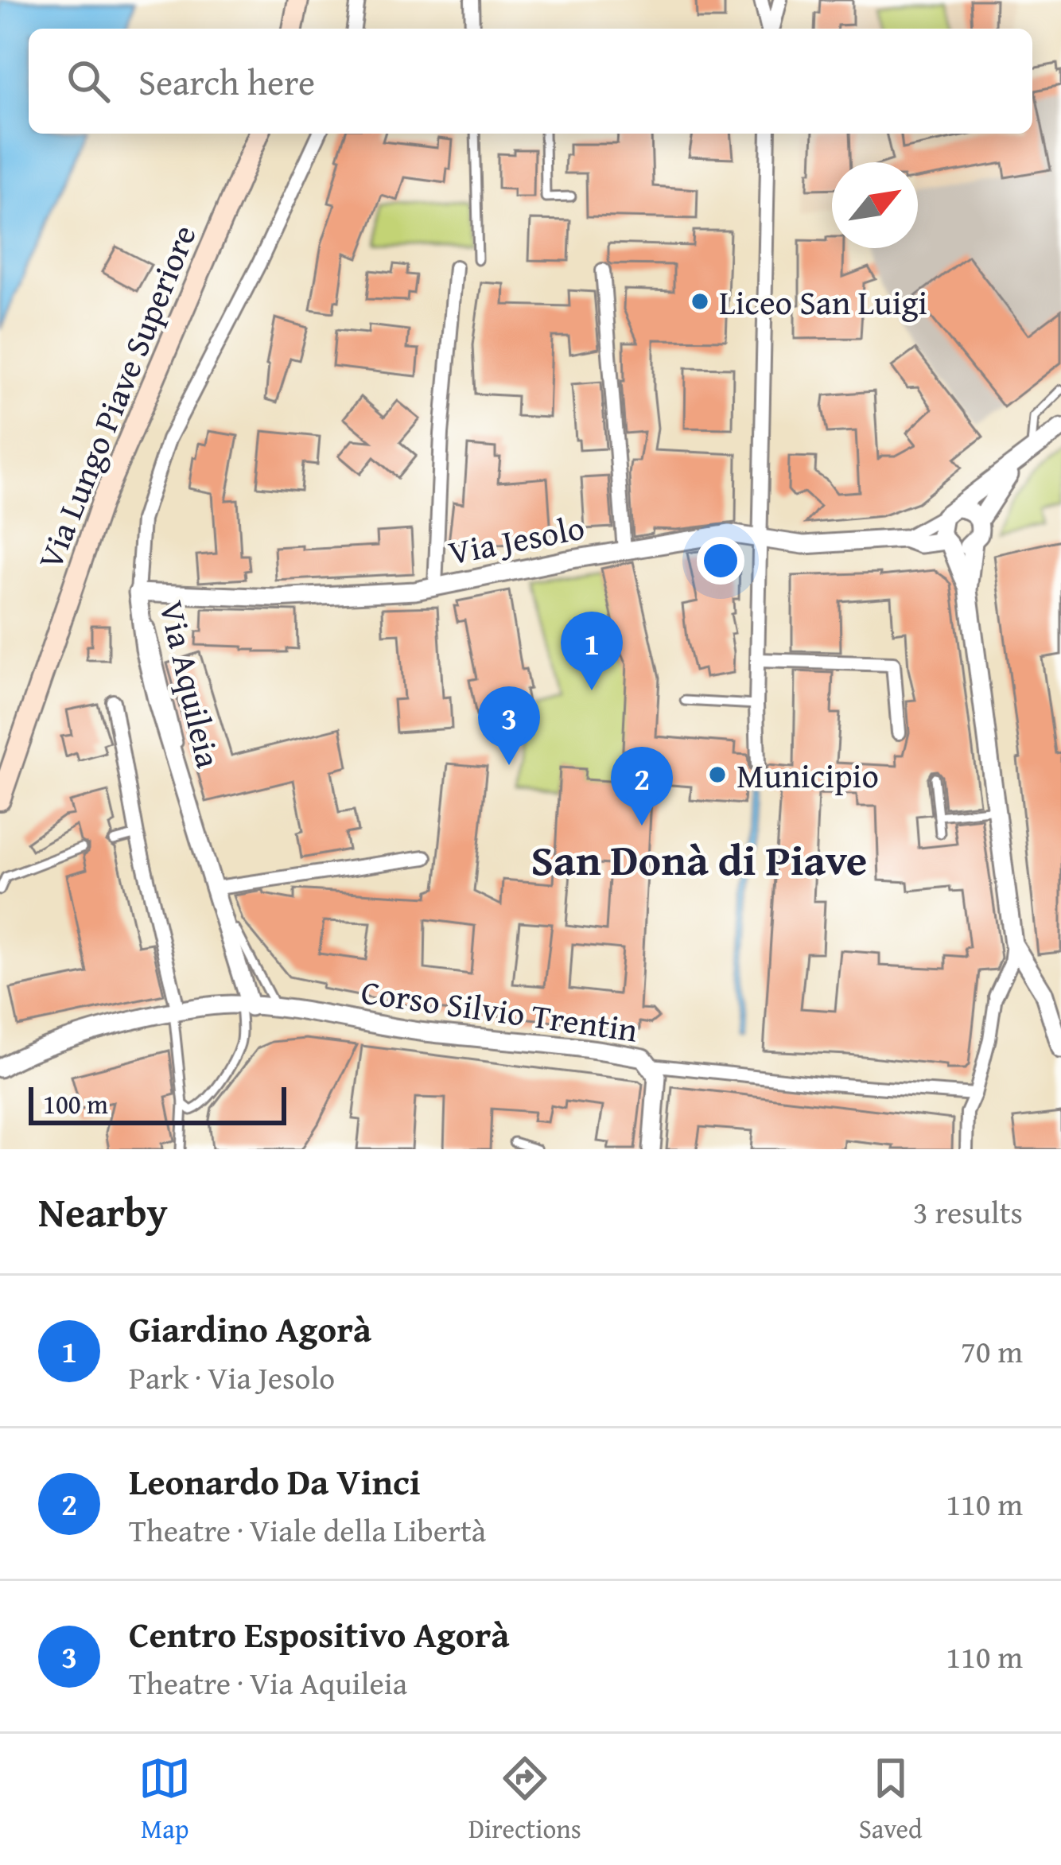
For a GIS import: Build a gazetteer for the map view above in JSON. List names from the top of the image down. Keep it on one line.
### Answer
{"streets":{"main road":["Via Lungo Piave Superiore"],"street":["Via Jesolo","Via Aquileia","Corso Silvio Trentin"]},"crossings":[["Via Jesolo","Via Aquileia"],["Via Aquileia","Corso Silvio Trentin"]],"districts":["San Donà di Piave"],"places":["Liceo San Luigi","Municipio"],"scale_bar":"100 m","north":"top right","page":{"search":"Search here","pins":["1","3","2"],"scale":"100 m","heading":["Nearby","3 results"],"list":[{"mark":"1","name":"Giardino Agorà","note":"Park · Via Jesolo","value":"70 m"},{"mark":"2","name":"Leonardo Da Vinci","note":"Theatre · Viale della Libertà","value":"110 m"},{"mark":"3","name":"Centro Espositivo Agorà","note":"Theatre · Via Aquileia","value":"110 m"}],"nav":["Map","Directions","Saved"]}}
